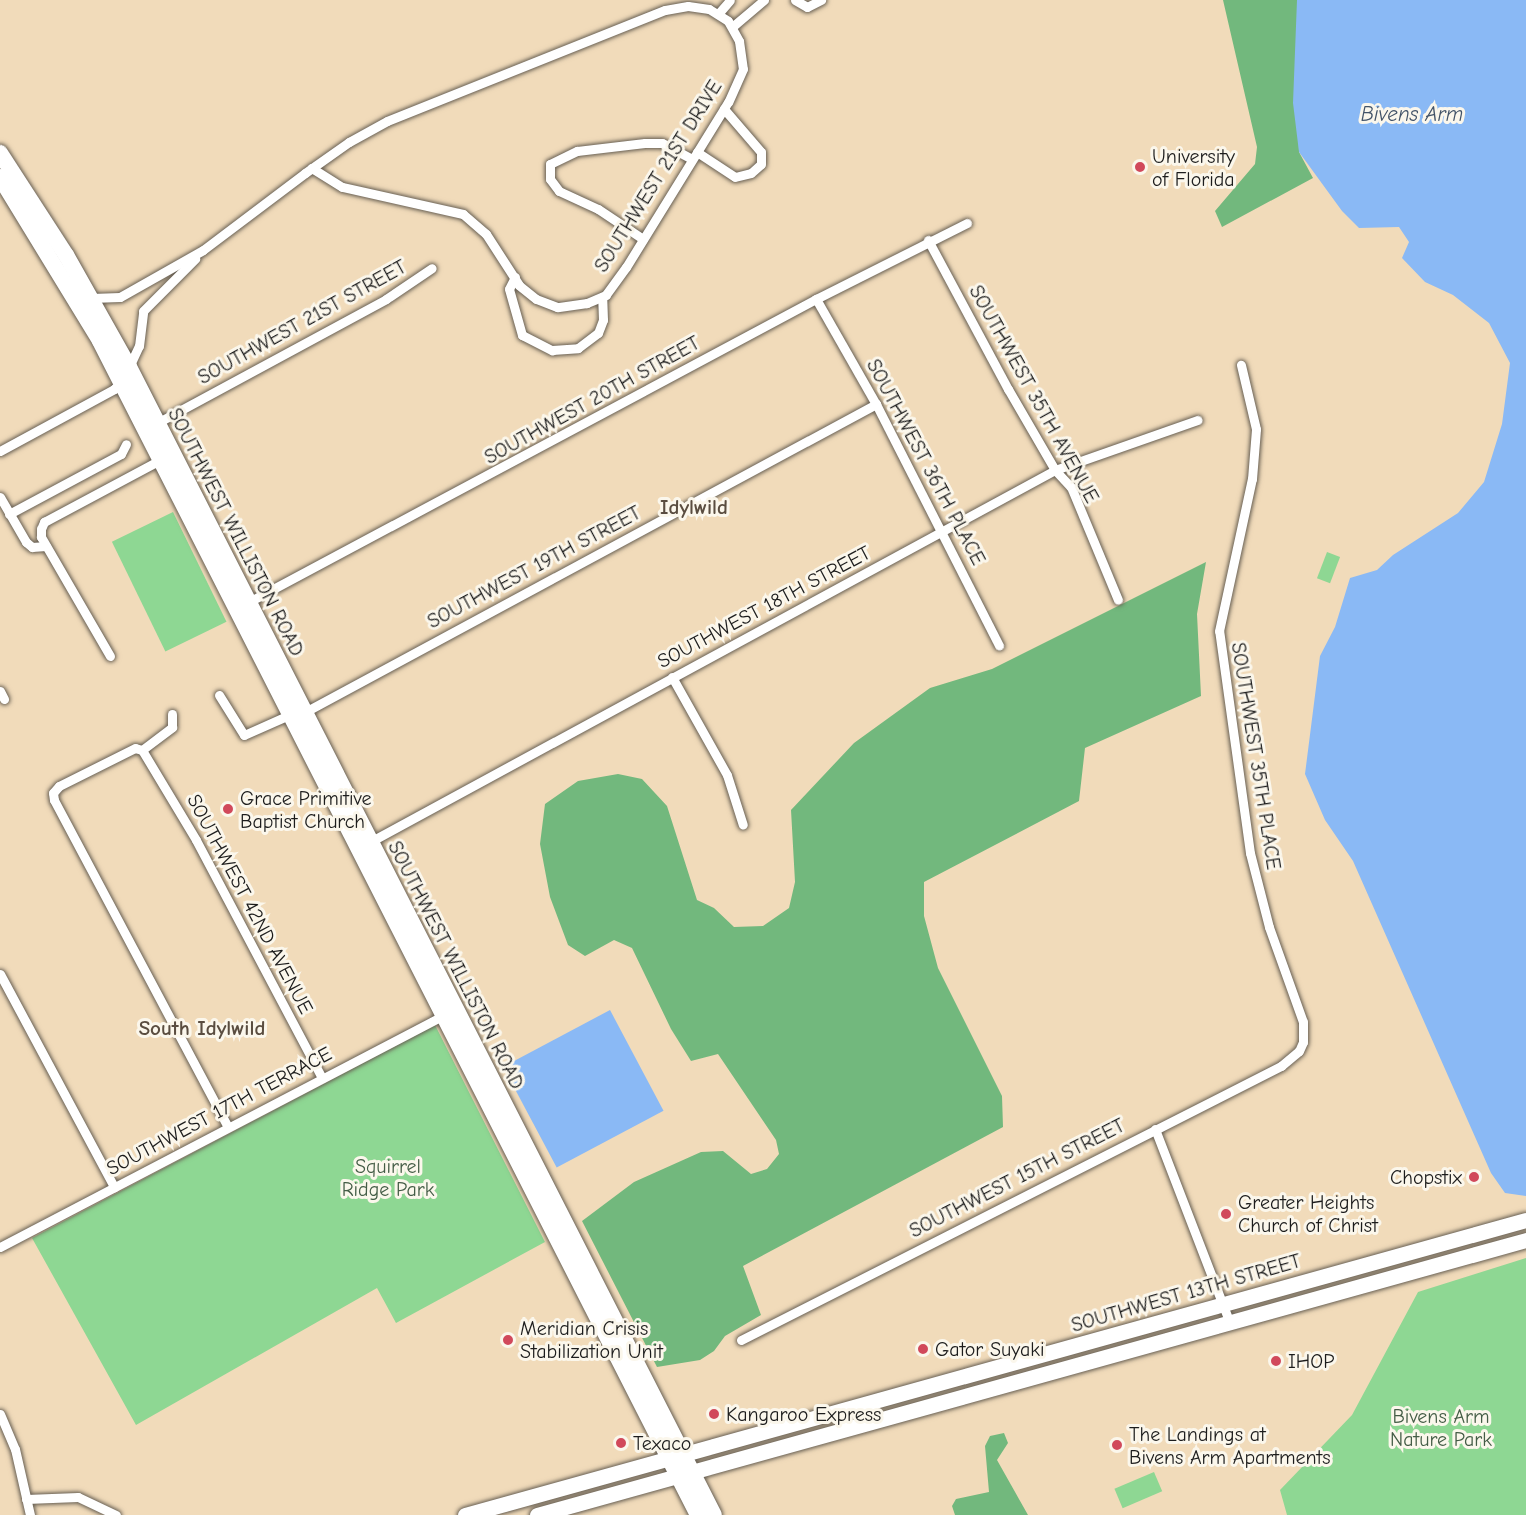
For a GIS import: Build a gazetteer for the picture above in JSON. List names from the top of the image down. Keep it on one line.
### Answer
{"streets":{"highway":["SOUTHWEST WILLISTON ROAD"],"main road":["SOUTHWEST 13TH STREET"],"street":["SOUTHWEST 21ST DRIVE","SOUTHWEST 21ST STREET","SOUTHWEST 35TH AVENUE","SOUTHWEST 20TH STREET","SOUTHWEST 36TH PLACE","SOUTHWEST 19TH STREET","SOUTHWEST 18TH STREET","SOUTHWEST 35TH PLACE","SOUTHWEST 42ND AVENUE","SOUTHWEST 17TH TERRACE","SOUTHWEST 15TH STREET"]},"crossings":[["SOUTHWEST 21ST STREET","SOUTHWEST WILLISTON ROAD"],["SOUTHWEST 35TH AVENUE","SOUTHWEST 20TH STREET"],["SOUTHWEST 35TH AVENUE","SOUTHWEST 18TH STREET"],["SOUTHWEST 20TH STREET","SOUTHWEST 36TH PLACE"],["SOUTHWEST 20TH STREET","SOUTHWEST WILLISTON ROAD"],["SOUTHWEST 36TH PLACE","SOUTHWEST 19TH STREET"],["SOUTHWEST 36TH PLACE","SOUTHWEST 18TH STREET"],["SOUTHWEST WILLISTON ROAD","SOUTHWEST 19TH STREET"],["SOUTHWEST WILLISTON ROAD","SOUTHWEST 18TH STREET"],["SOUTHWEST WILLISTON ROAD","SOUTHWEST 17TH TERRACE"],["SOUTHWEST WILLISTON ROAD","SOUTHWEST 13TH STREET"],["SOUTHWEST 35TH PLACE","SOUTHWEST 15TH STREET"],["SOUTHWEST 42ND AVENUE","SOUTHWEST 17TH TERRACE"]],"districts":["Idylwild","South Idylwild"],"water":["Bivens Arm"],"parks":["Squirrel Ridge Park","Bivens Arm Nature Park"],"places":["University of Florida","Grace Primitive Baptist Church","Chopstix","Greater Heights Church of Christ","Meridian Crisis Stabilization Unit","Gator Suyaki","IHOP","Kangaroo Express","Texaco","The Landings at Bivens Arm Apartments"]}
